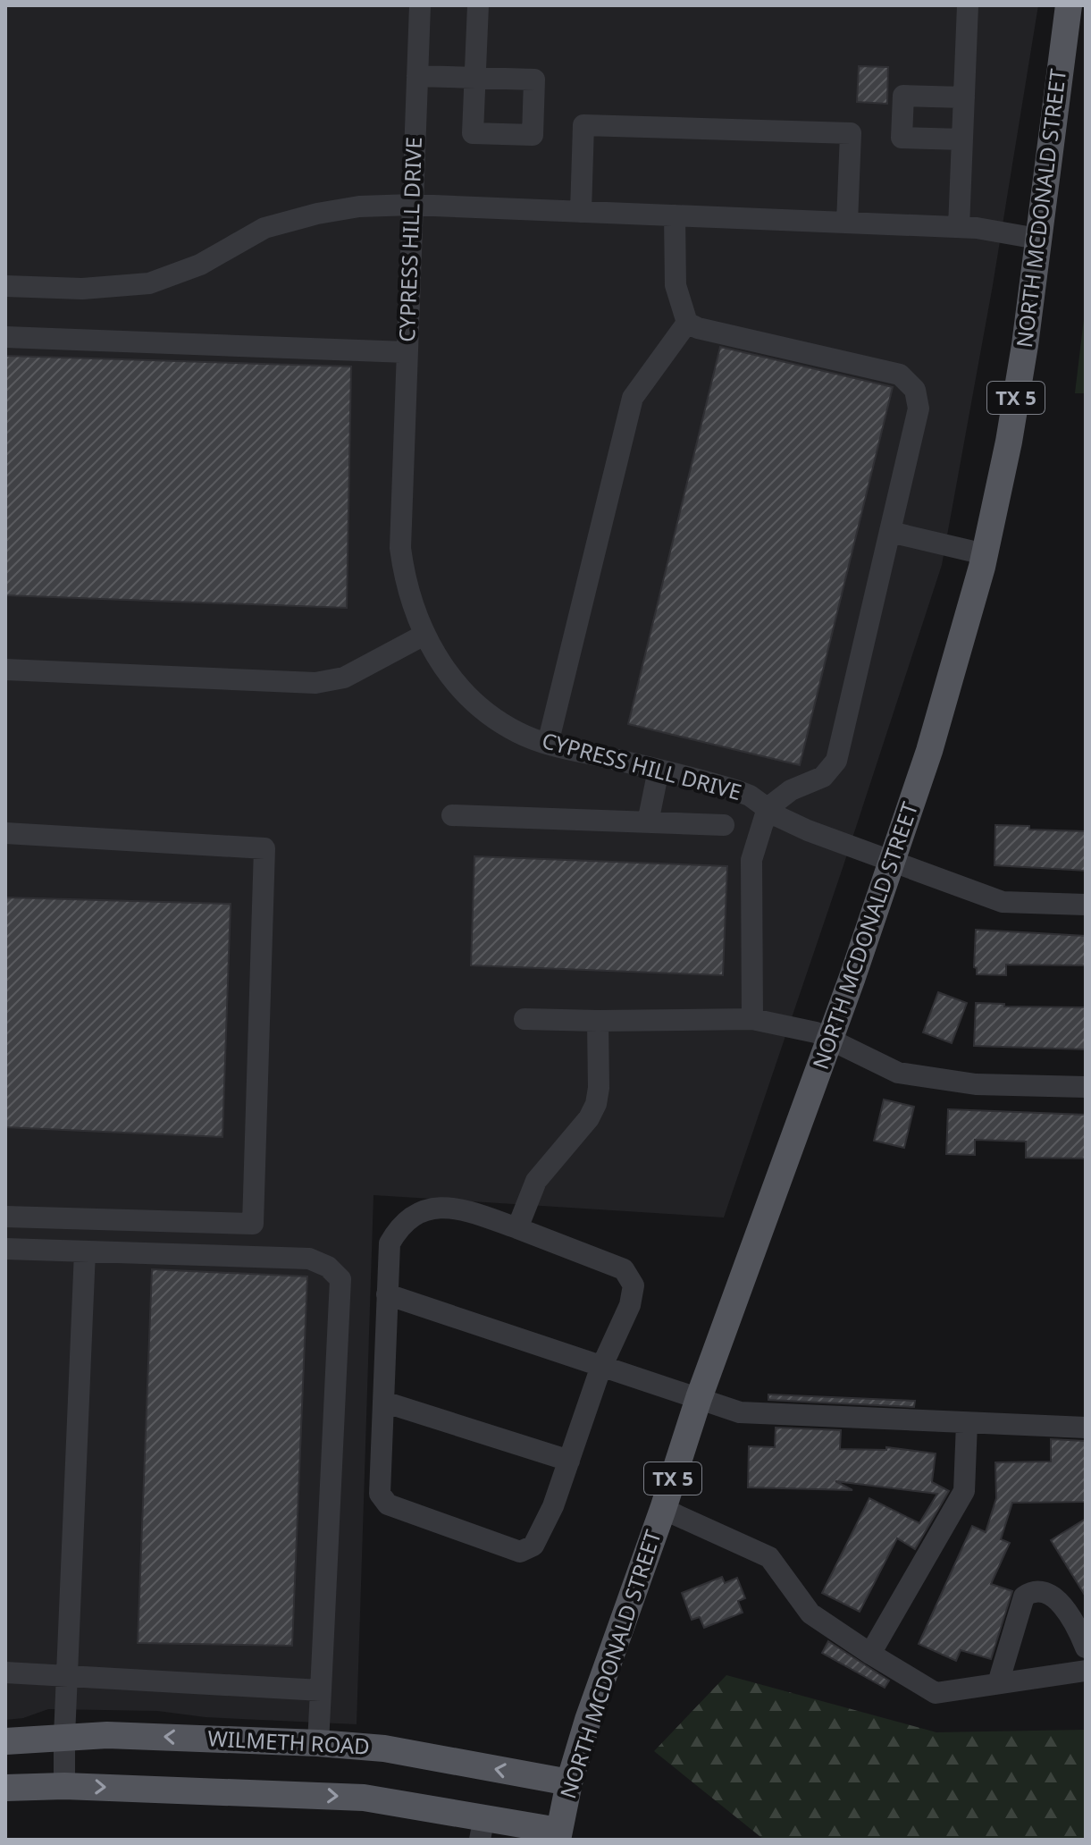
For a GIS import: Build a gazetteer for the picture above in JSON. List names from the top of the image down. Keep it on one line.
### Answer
{"streets":{"main road":["NORTH MCDONALD STREET","TX 5","WILMETH ROAD"],"street":["CYPRESS HILL DRIVE"]},"crossings":[["NORTH MCDONALD STREET","CYPRESS HILL DRIVE"],["NORTH MCDONALD STREET","WILMETH ROAD"]]}
